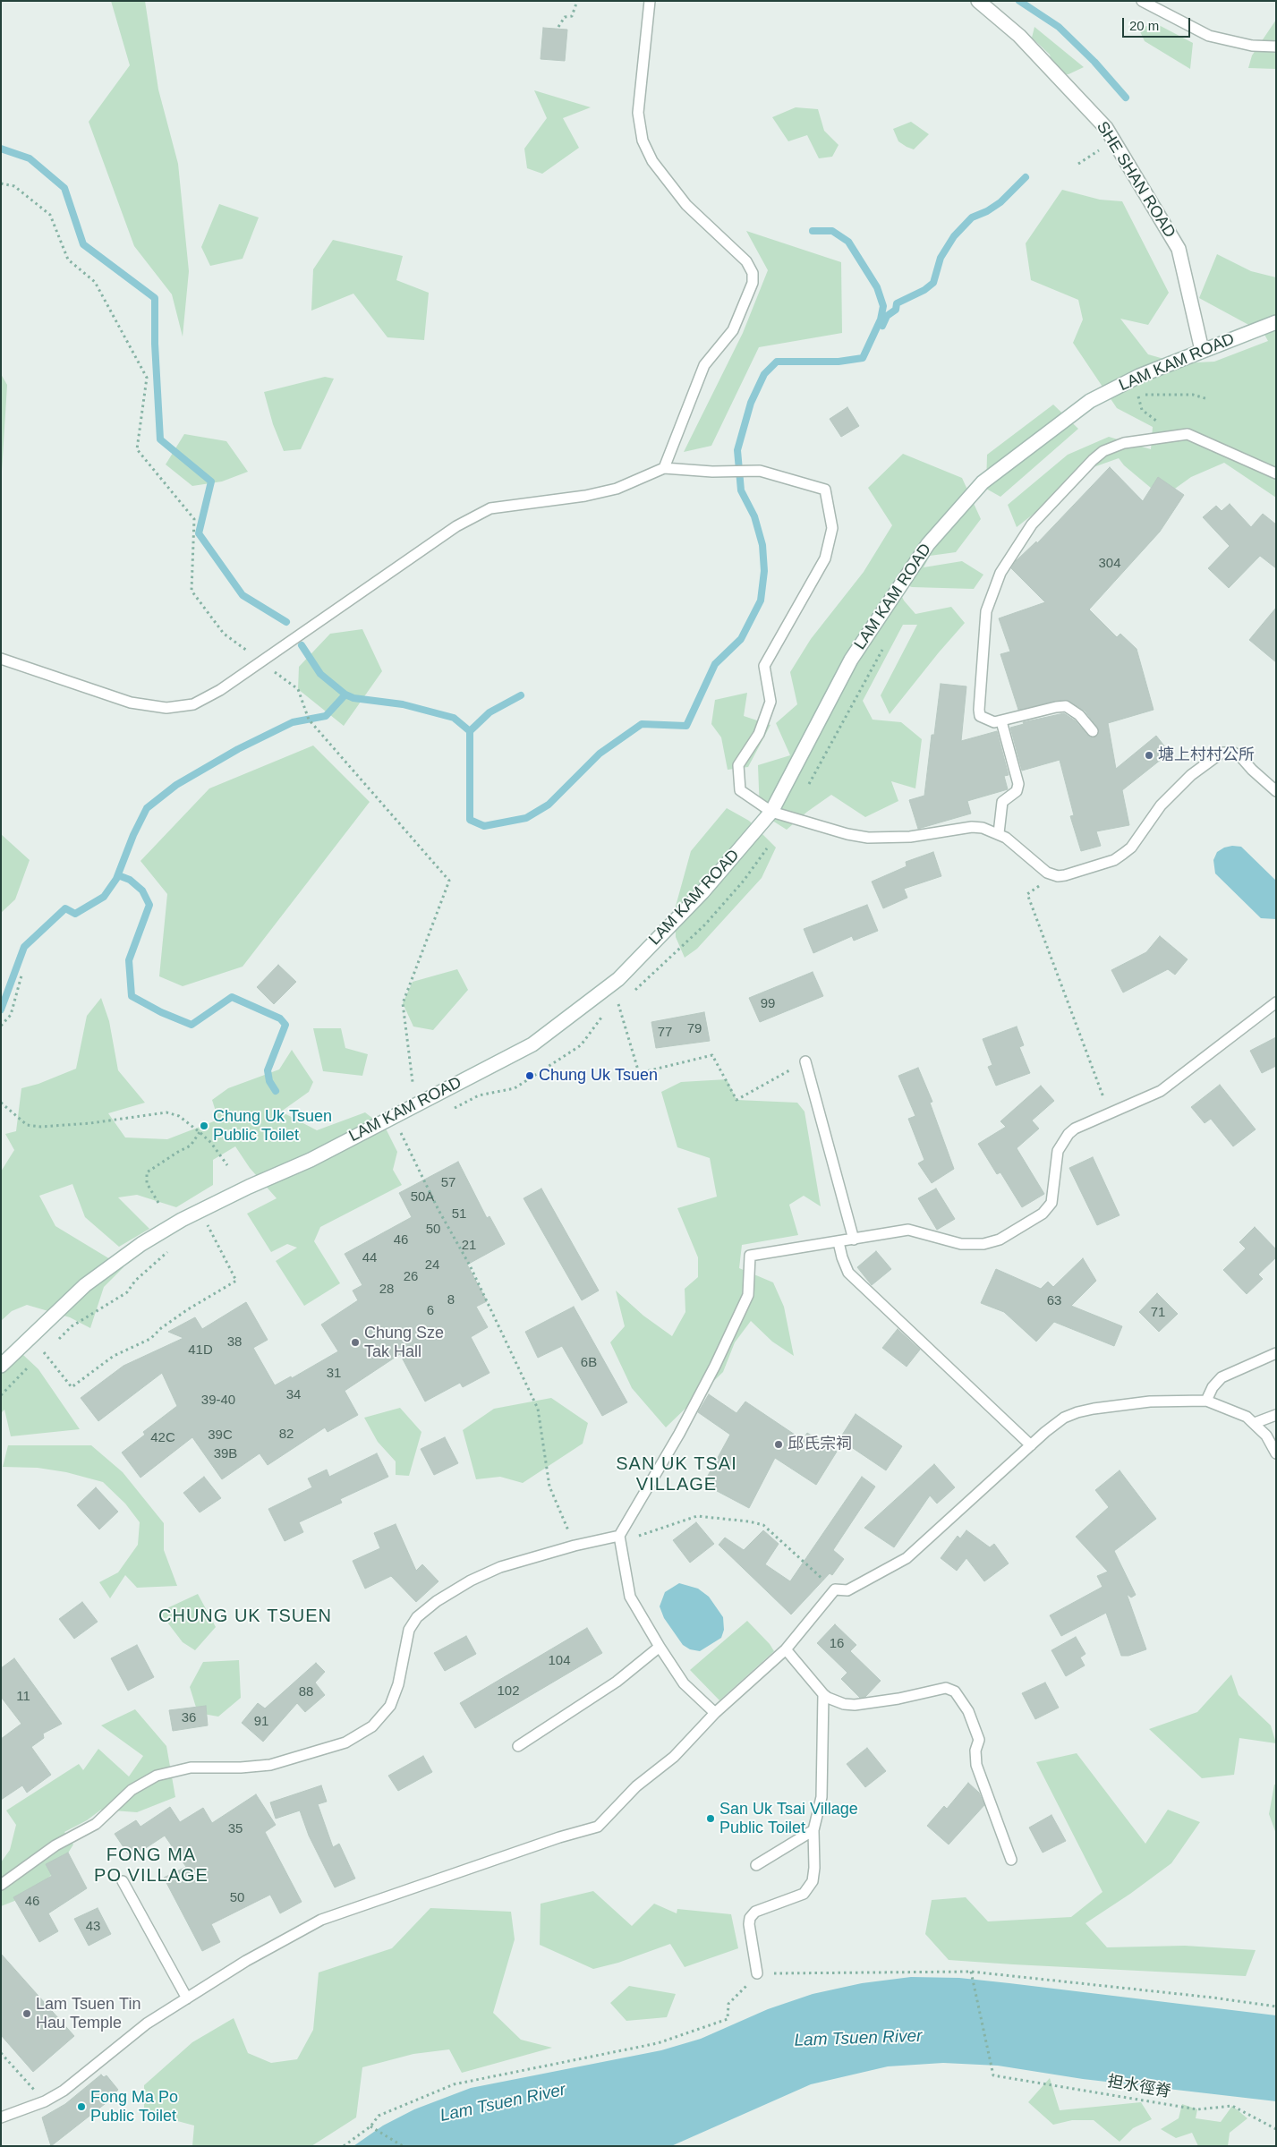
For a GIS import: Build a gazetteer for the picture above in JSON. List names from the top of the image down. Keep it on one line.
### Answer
{"streets":{"main road":["SHE SHAN ROAD","LAM KAM ROAD"],"path":["担水徑脊"]},"crossings":[["SHE SHAN ROAD","LAM KAM ROAD"]],"districts":["SAN UK TSAI VILLAGE","CHUNG UK TSUEN","FONG MA PO VILLAGE"],"water":["Lam Tsuen River"],"places":["塘上村村公所","Chung Uk Tsuen","Chung Uk Tsuen Public Toilet","Chung Sze Tak Hall","邱氏宗祠","San Uk Tsai Village Public Toilet","Lam Tsuen Tin Hau Temple","Fong Ma Po Public Toilet"],"house_numbers":["304","99","79","77","57","50A","51","50","46","21","44","24","26","28","8","63","6","71","38","41D","6B","31","34","39-40","82","39C","42C","39B","16","104","102","88","11","36","91","35","50","46","43"],"scale_bar":"20 m"}
